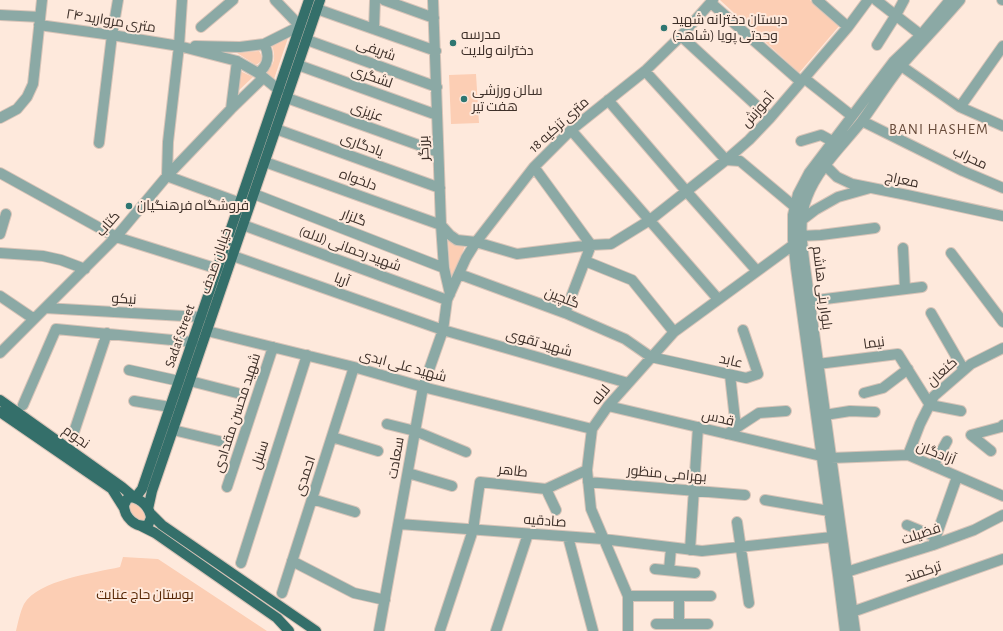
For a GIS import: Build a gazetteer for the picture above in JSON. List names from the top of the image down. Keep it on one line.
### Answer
{"streets":{"main road":["خیابان صدف","Sadaf Street","نجوم"],"street":["۲۴ متری مروارید","شریفی","لشگری","آموزش","عزیزی","18 متری تزکیه","یادگاری","برزگر","محراب","دلخواه","معراج","گلزار","کتاب","شهید رحمانی (لاله)","آریا","بلوار بنی هاشم","گلچین","نیکو","شهید تقوی","نیما","عابد","شهید علی ابدی","کنعان","لاله","شهید محسن مقدادی","قدس","آزادگان","سنبل","سعادت","طاهر","بهرامی منظور","احمدی","صادقیه","فضیلت","ترکمند"]},"crossings":[["۲۴ متری مروارید","کتاب"],["۲۴ متری مروارید","Sadaf Street"],["شریفی","برزگر"],["شریفی","خیابان صدف"],["لشگری","برزگر"],["لشگری","خیابان صدف"],["آموزش","18 متری تزکیه"],["آموزش","برزگر"],["آموزش","دلخواه"],["عزیزی","برزگر"],["عزیزی","خیابان صدف"],["18 متری تزکیه","برزگر"],["18 متری تزکیه","شهید رحمانی (لاله)"],["18 متری تزکیه","گلچین"],["18 متری تزکیه","سعادت"],["یادگاری","برزگر"],["یادگاری","خیابان صدف"],["برزگر","دلخواه"],["برزگر","گلزار"],["برزگر","شهید رحمانی (لاله)"],["برزگر","سعادت"],["محراب","بلوار بنی هاشم"],["دلخواه","خیابان صدف"],["معراج","بلوار بنی هاشم"],["گلزار","خیابان صدف"],["کتاب","نیکو"],["شهید رحمانی (لاله)","خیابان صدف"],["شهید رحمانی (لاله)","سعادت"],["خیابان صدف","آریا"],["خیابان صدف","Sadaf Street"],["خیابان صدف","شهید علی ابدی"],["خیابان صدف","نجوم"],["آریا","شهید تقوی"],["آریا","سعادت"],["بلوار بنی هاشم","نیما"],["بلوار بنی هاشم","لاله"],["بلوار بنی هاشم","قدس"],["بلوار بنی هاشم","آزادگان"],["بلوار بنی هاشم","صادقیه"],["بلوار بنی هاشم","فضیلت"],["بلوار بنی هاشم","ترکمند"],["گلچین","عابد"],["گلچین","لاله"],["نیکو","Sadaf Street"],["Sadaf Street","نجوم"],["شهید تقوی","لاله"],["شهید تقوی","سعادت"],["نیما","کنعان"],["عابد","لاله"],["شهید علی ابدی","لاله"],["شهید علی ابدی","شهید محسن مقدادی"],["شهید علی ابدی","سنبل"],["شهید علی ابدی","سعادت"],["شهید علی ابدی","احمدی"],["کنعان","آزادگان"],["لاله","قدس"],["لاله","طاهر"],["لاله","بهرامی منظور"],["لاله","صادقیه"],["قدس","آزادگان"],["سعادت","صادقیه"],["طاهر","صادقیه"]],"districts":["BANI HASHEM"],"parks":["بوستان حاج عنایت"],"places":["دبستان دخترانه شهید وحدتی پویا (شاهد)","مدرسه دخترانه ولایت","سالن ورزشی هفت تیر","فروشگاه فرهنگیان"]}
